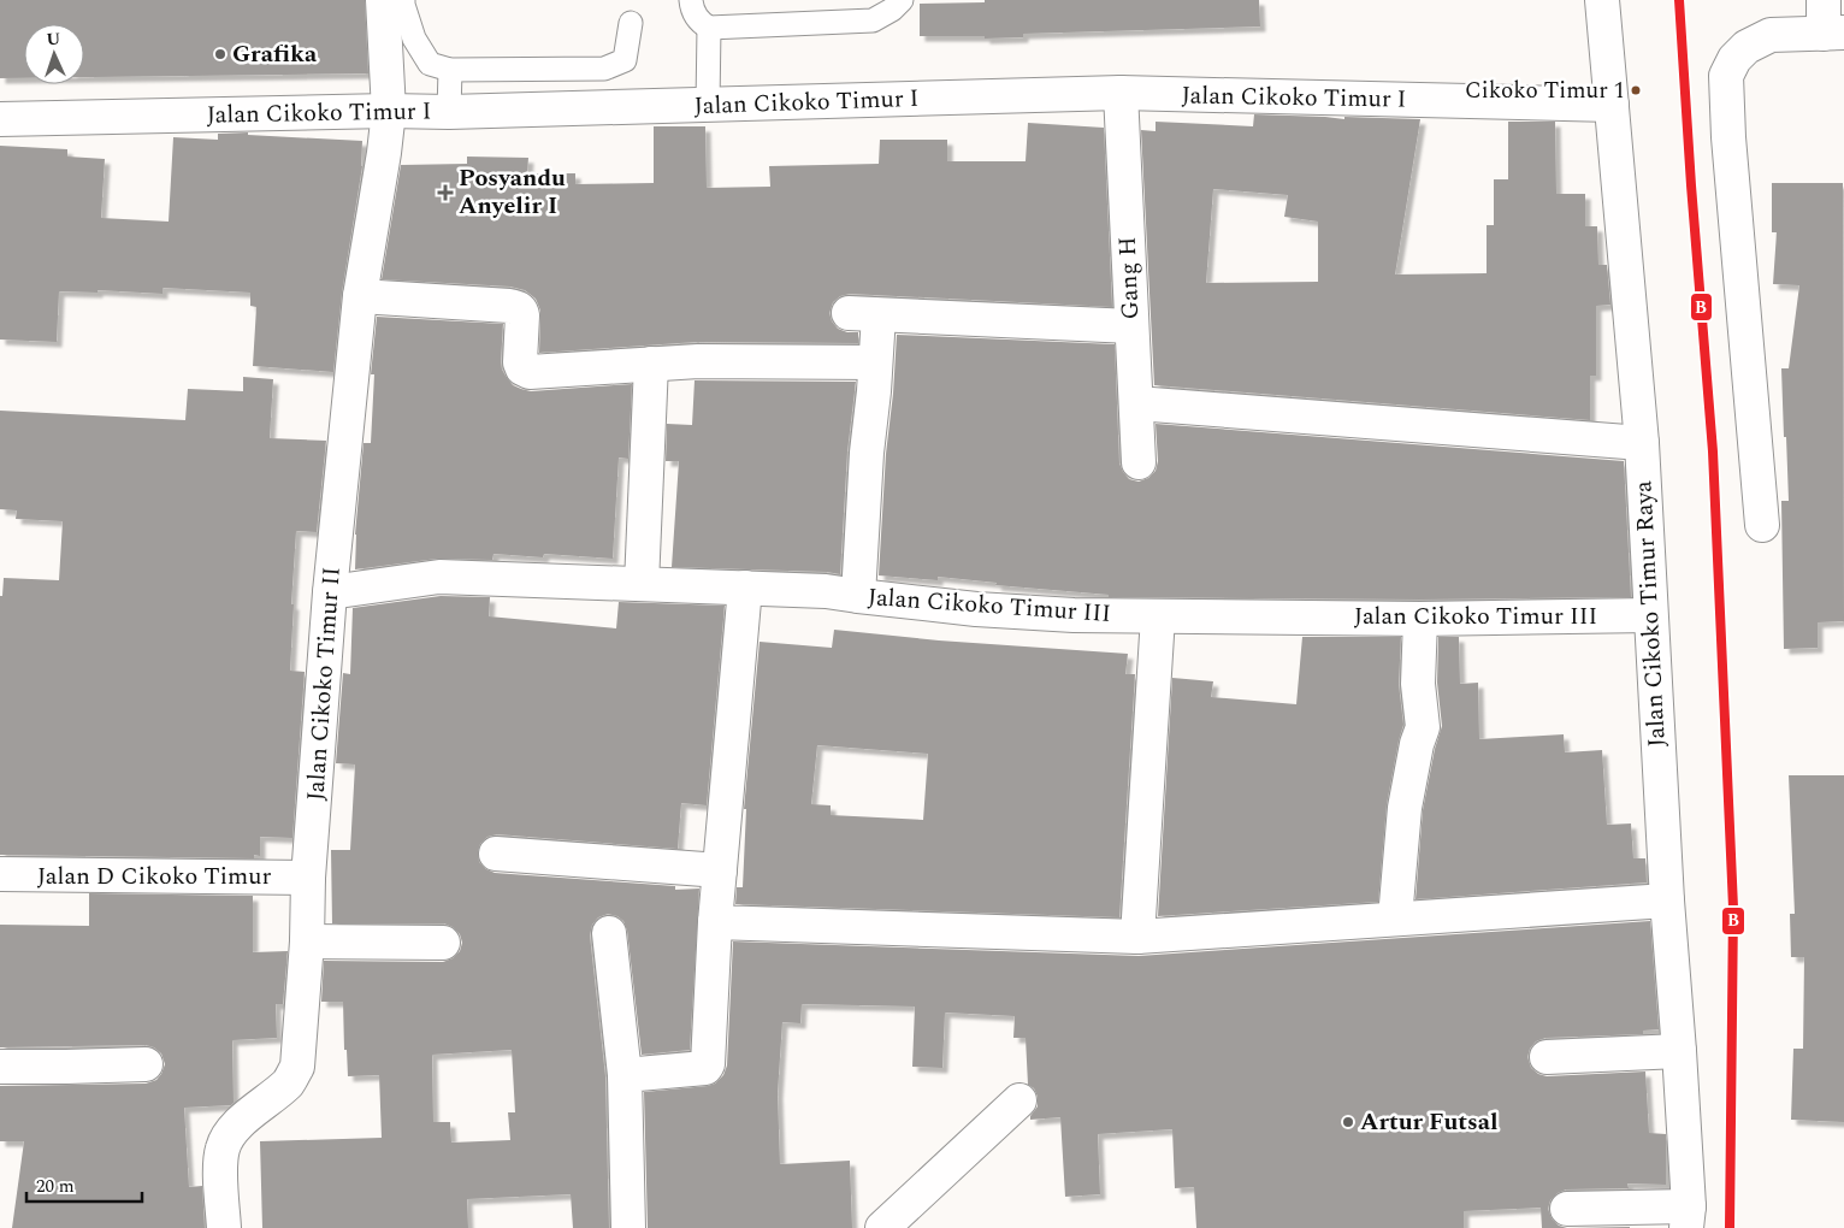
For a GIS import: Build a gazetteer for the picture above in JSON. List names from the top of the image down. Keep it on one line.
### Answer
{"streets":{"street":["Jalan Cikoko Timur I","Gang H","Jalan Cikoko Timur III","Jalan Cikoko Timur Raya","Jalan Cikoko Timur II","Jalan D Cikoko Timur"]},"crossings":[["Jalan Cikoko Timur I","Gang H"],["Jalan Cikoko Timur I","Jalan Cikoko Timur Raya"],["Jalan Cikoko Timur I","Jalan Cikoko Timur II"],["Jalan Cikoko Timur III","Jalan Cikoko Timur Raya"],["Jalan Cikoko Timur III","Jalan Cikoko Timur II"],["Jalan Cikoko Timur II","Jalan D Cikoko Timur"]],"places":{"other":["Grafika","Cikoko Timur 1","Artur Futsal"],"health":["Posyandu Anyelir I"]},"lines":["transit line B"],"scale_bar":"20 m","north":"top"}
